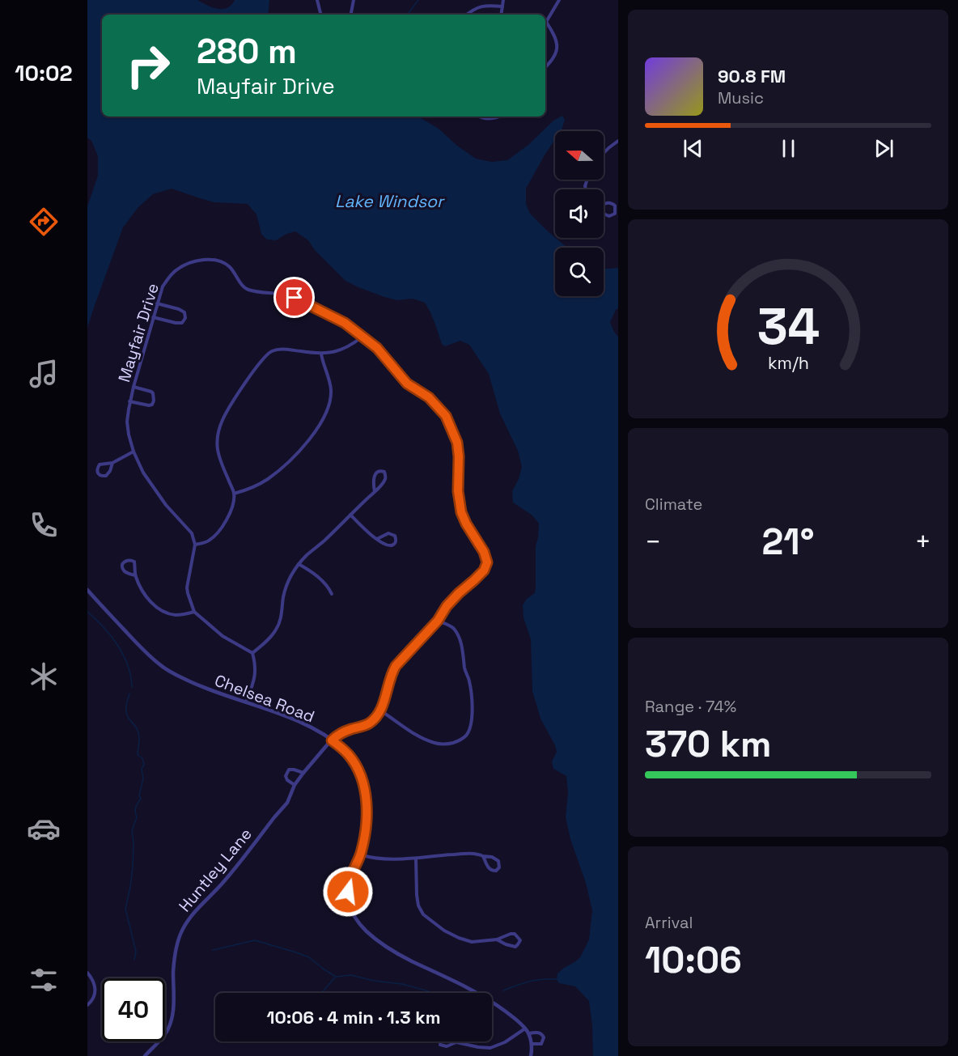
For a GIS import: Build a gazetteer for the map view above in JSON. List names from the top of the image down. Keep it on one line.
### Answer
{"streets":{"street":["Mayfair Drive","Chelsea Road","Huntley Lane"]},"crossings":[["Chelsea Road","Huntley Lane"]],"water":["Lake Windsor"],"north":"left","page":{"tabs":"10:02","turn":["280 m","Mayfair Drive"],"song":["90.8 FM","Music"],"tile":["Climate",["Range · 74%","370 km"],["Arrival","10:06"]],"heat":["−","21°","+"],"limit":"40","trip":"10:06 · 4 min · 1.3 km","gauge":["34","km/h"]}}
